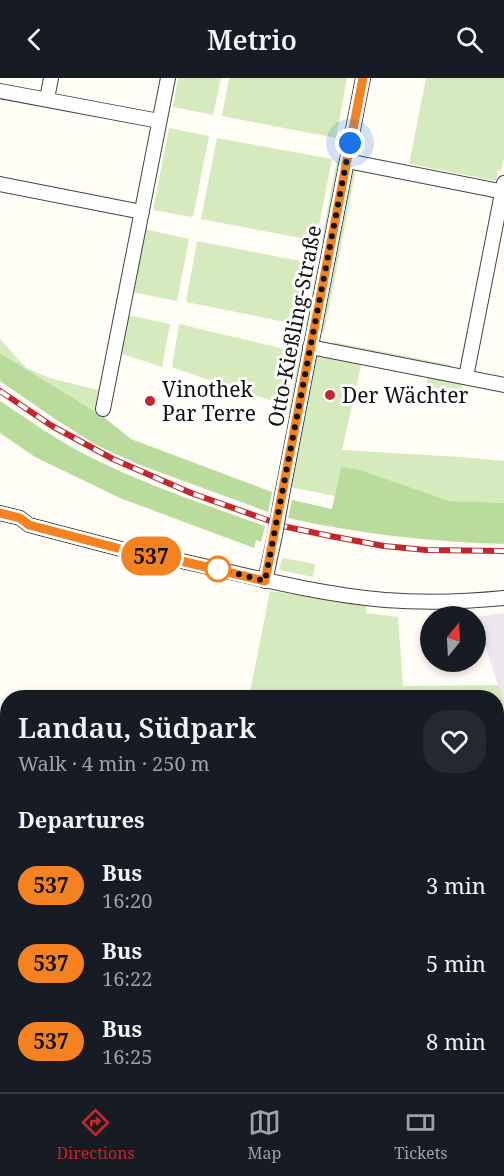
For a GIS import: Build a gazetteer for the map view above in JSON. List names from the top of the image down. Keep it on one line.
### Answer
{"streets":{"street":["Otto-Kießling-Straße"]},"places":["Der Wächter","Vinothek Par Terre"],"lines":["bus line 537"],"north":"top","page":{"header":"Metrio","on_map":"537","heading":[["Landau, Südpark","Walk · 4 min · 250 m"],"Departures"],"list":[{"mark":"537","name":"Bus","note":"16:20","value":"3 min"},{"mark":"537","name":"Bus","note":"16:22","value":"5 min"},{"mark":"537","name":"Bus","note":"16:25","value":"8 min"}],"tabs":["Directions","Map","Tickets"]}}
